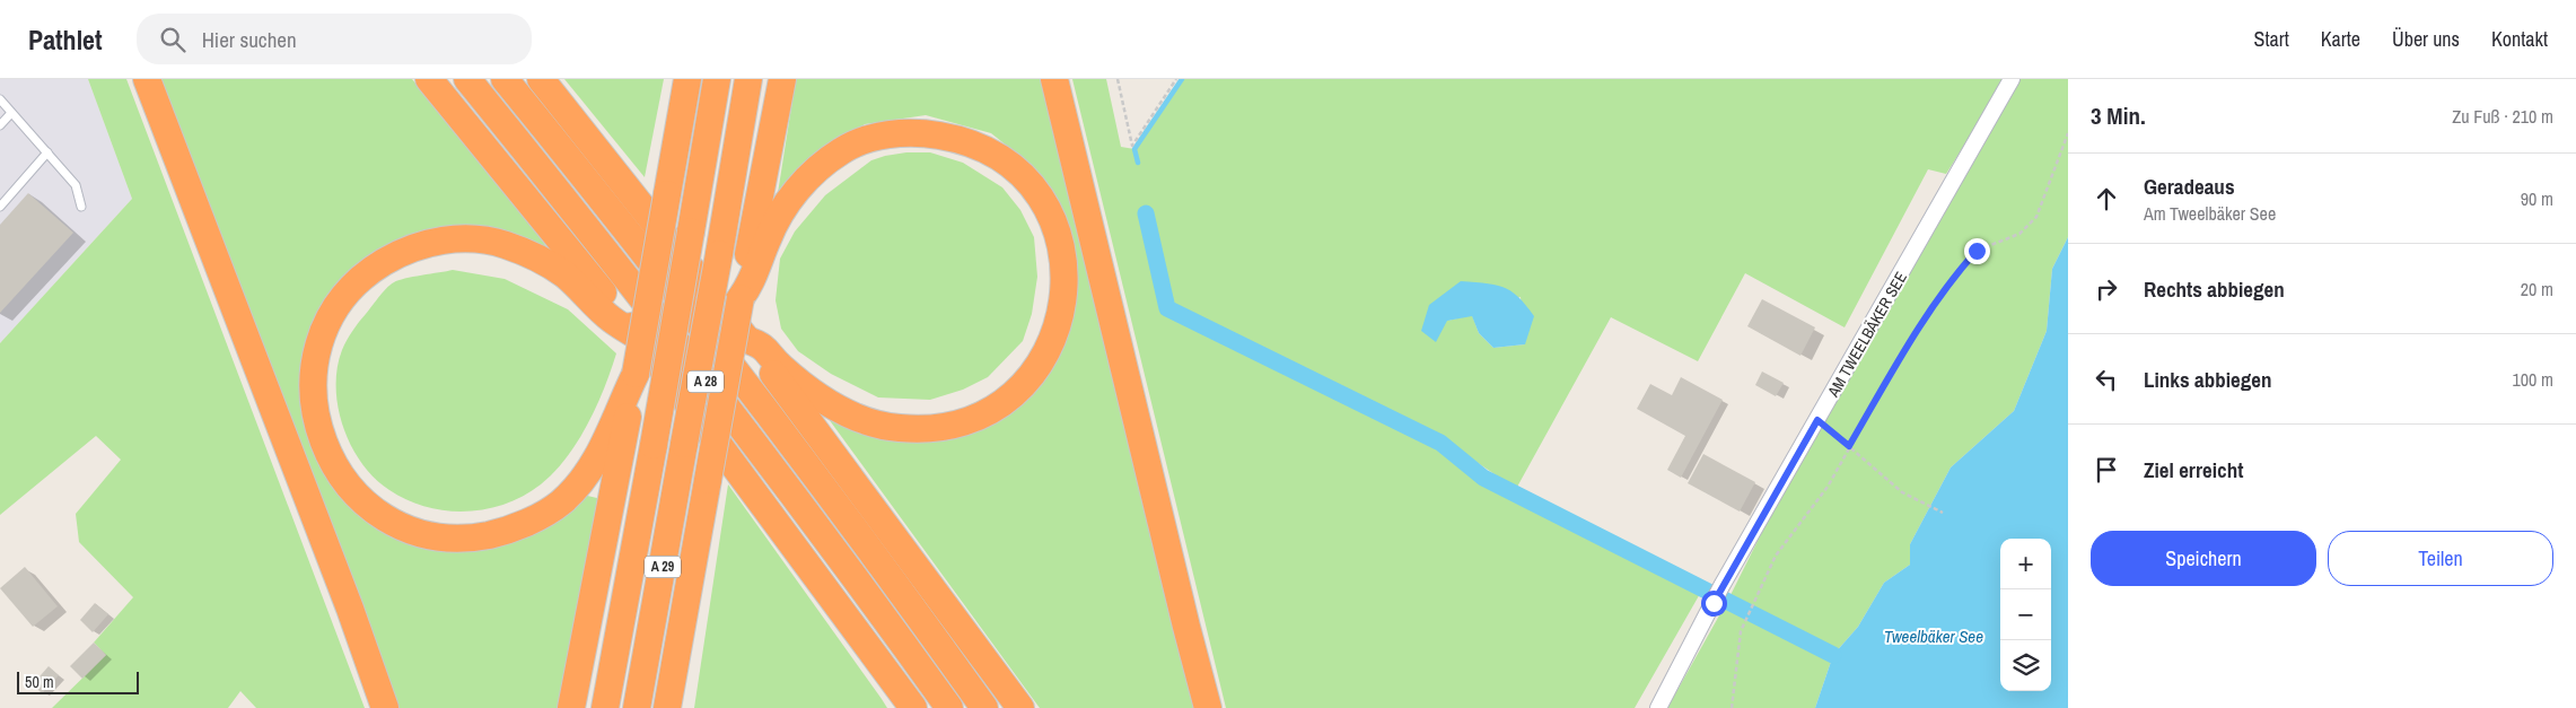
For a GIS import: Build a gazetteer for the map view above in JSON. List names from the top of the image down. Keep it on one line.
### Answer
{"streets":{"highway":["A 28","A 29"],"street":["AM TWEELBÄKER SEE"]},"water":["Tweelbäker See"],"scale_bar":"50 m","page":{"header":"Pathlet","search":"Hier suchen","nav":["Start","Karte","Über uns","Kontakt"],"heading":["3 Min.","Zu Fuß · 210 m"],"list":[["Geradeaus","Am Tweelbäker See","90 m"],["Rechts abbiegen","20 m"],["Links abbiegen","100 m"],"Ziel erreicht"],"buttons":["Speichern","Teilen"],"map_buttons":["+","−"],"scale":"50 m"}}
